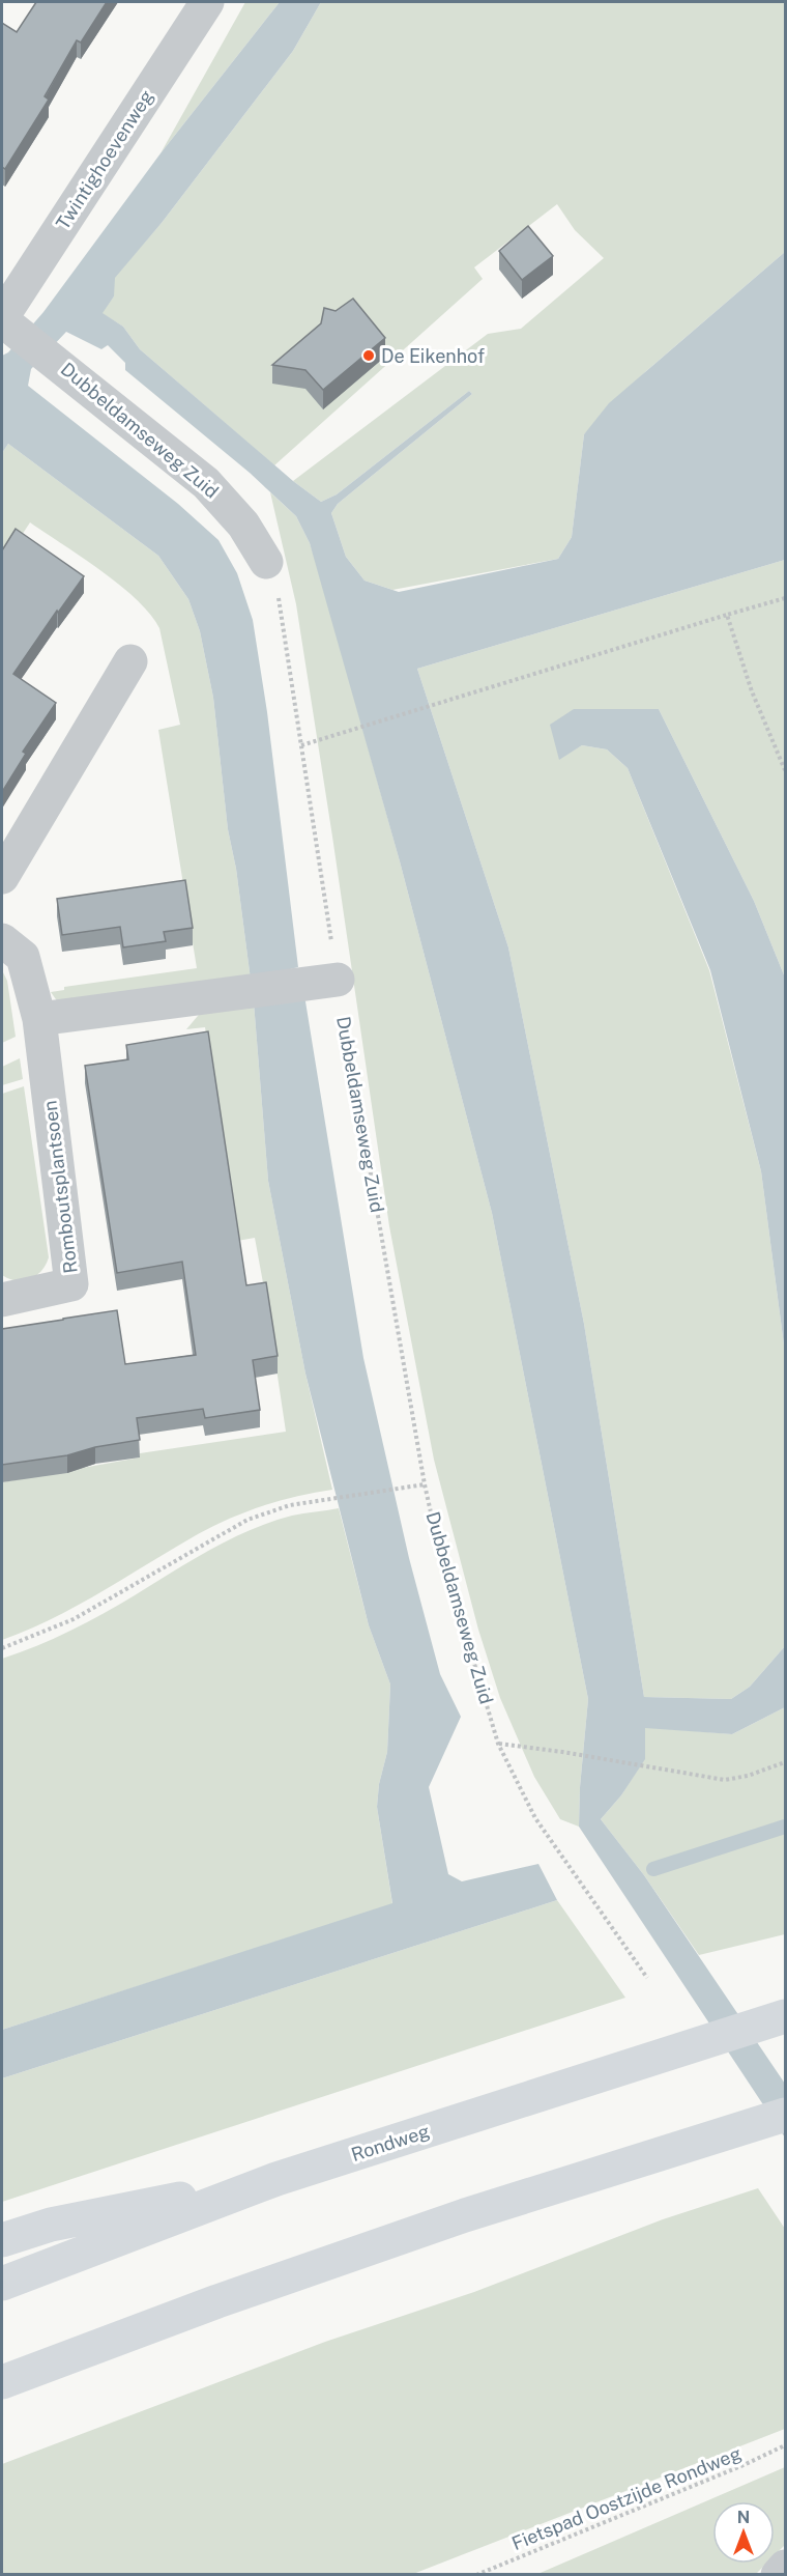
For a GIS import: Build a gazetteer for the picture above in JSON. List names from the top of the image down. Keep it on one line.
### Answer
{"streets":{"highway":["Rondweg"],"street":["Twintighoevenweg","Dubbeldamseweg Zuid","Romboutsplantsoen"],"path":["Fietspad Oostzijde Rondweg"]},"crossings":[["Twintighoevenweg","Dubbeldamseweg Zuid"]],"places":["De Eikenhof"],"north":"top"}
